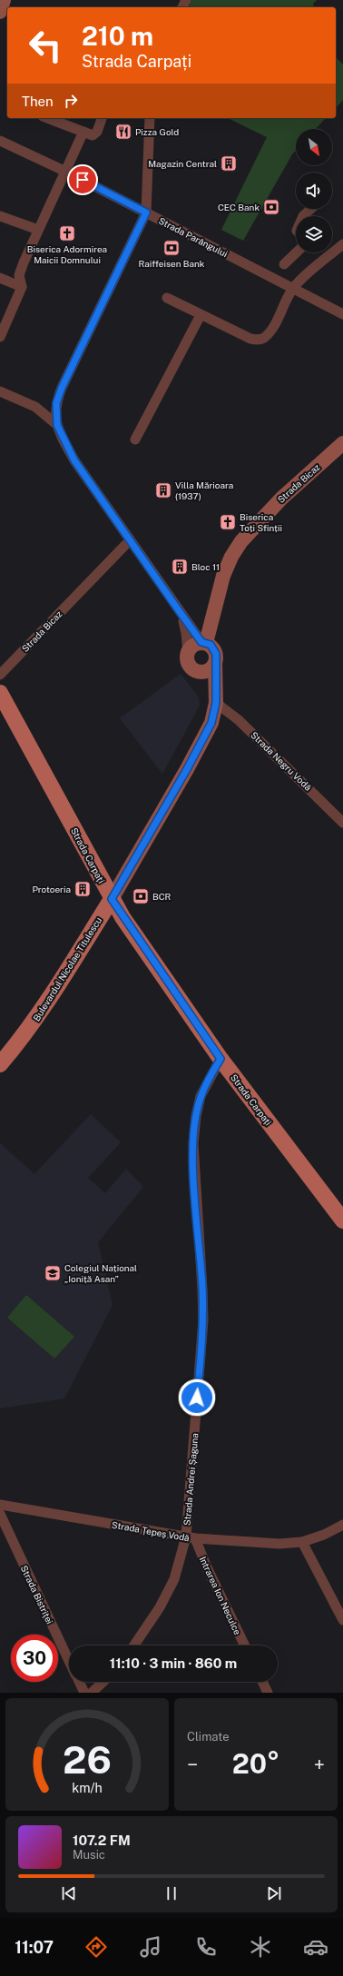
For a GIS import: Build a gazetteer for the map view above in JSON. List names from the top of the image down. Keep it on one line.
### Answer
{"streets":{"main road":["Strada Bicaz","Strada Carpați","Bulevardul Nicolae Titulescu"],"street":["Strada Parângului","Strada Negru Vodă","Strada Andrei Șaguna","Strada Țepeș Vodă","Strada Bistriței","Intrarea Ion Neculce"]},"crossings":[["Strada Bicaz","Bulevardul Nicolae Titulescu"],["Strada Negru Vodă","Bulevardul Nicolae Titulescu"],["Strada Carpați","Bulevardul Nicolae Titulescu"],["Strada Carpați","Strada Andrei Șaguna"],["Strada Andrei Șaguna","Strada Țepeș Vodă"],["Strada Andrei Șaguna","Intrarea Ion Neculce"],["Strada Țepeș Vodă","Intrarea Ion Neculce"]],"places":{"restaurant":["Pizza Gold"],"building":["Magazin Central","Villa Mărioara (1937)","Bloc 11","Protoeria"],"bank":["CEC Bank","Raiffeisen Bank","BCR"],"church":["Biserica Adormirea Maicii Domnului","Biserica Toți Sfinții"],"school or university":["Colegiul Național „Ioniță Asan”"]},"north":"bottom right","page":{"turn":["210 m","Strada Carpați"],"then":"Then","limit":"30","trip":"11:10 · 3 min · 860 m","tile":"Climate","heat":["−","20°","+"],"song":["107.2 FM","Music"],"tabs":"11:07","gauge":["26","km/h"]}}
